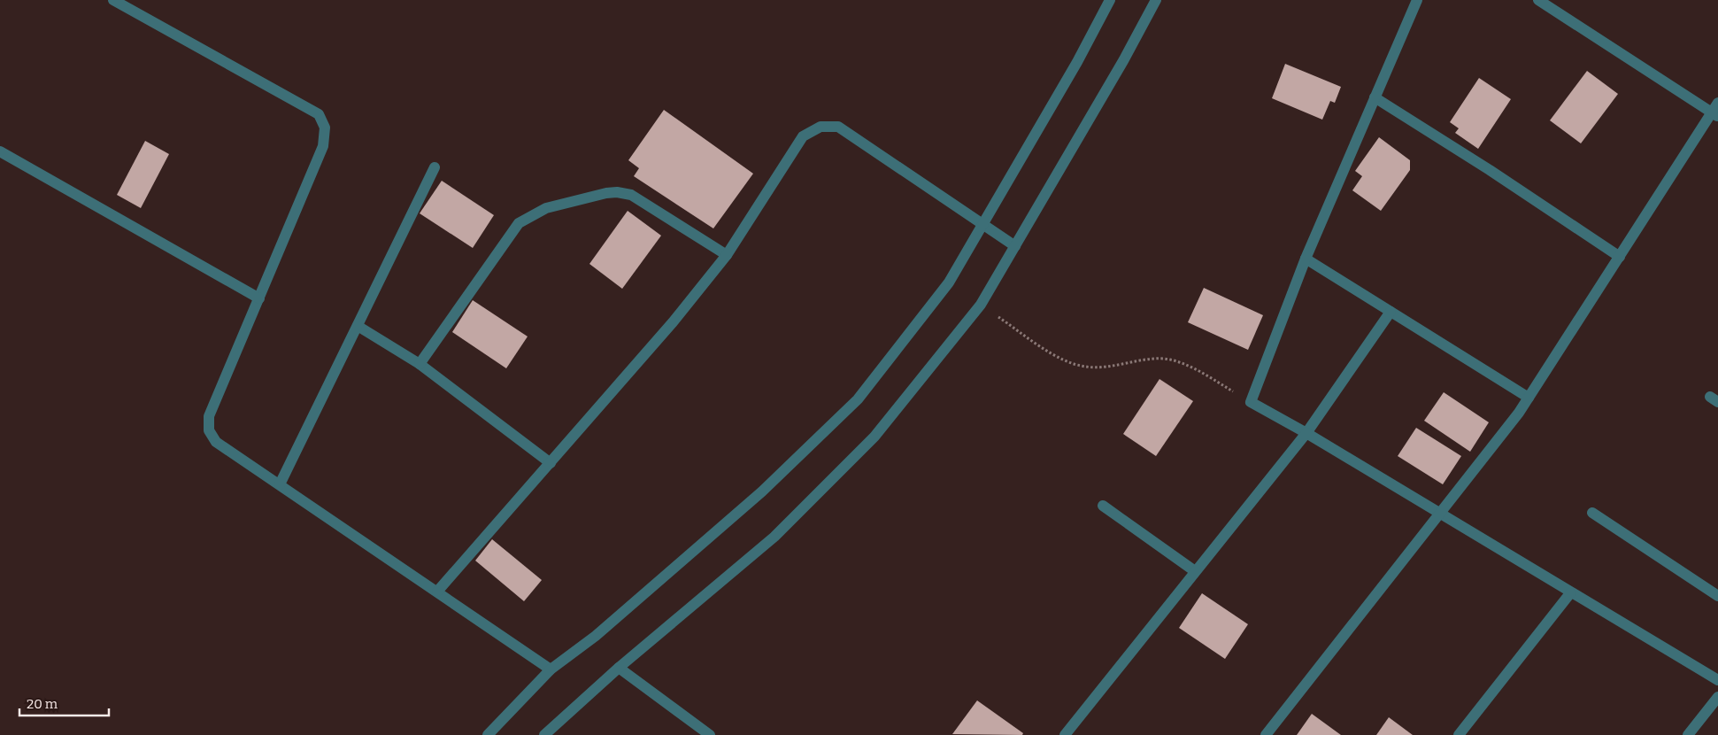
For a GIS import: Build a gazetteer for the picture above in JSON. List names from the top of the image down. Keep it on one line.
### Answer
{"scale_bar":"20 m"}
